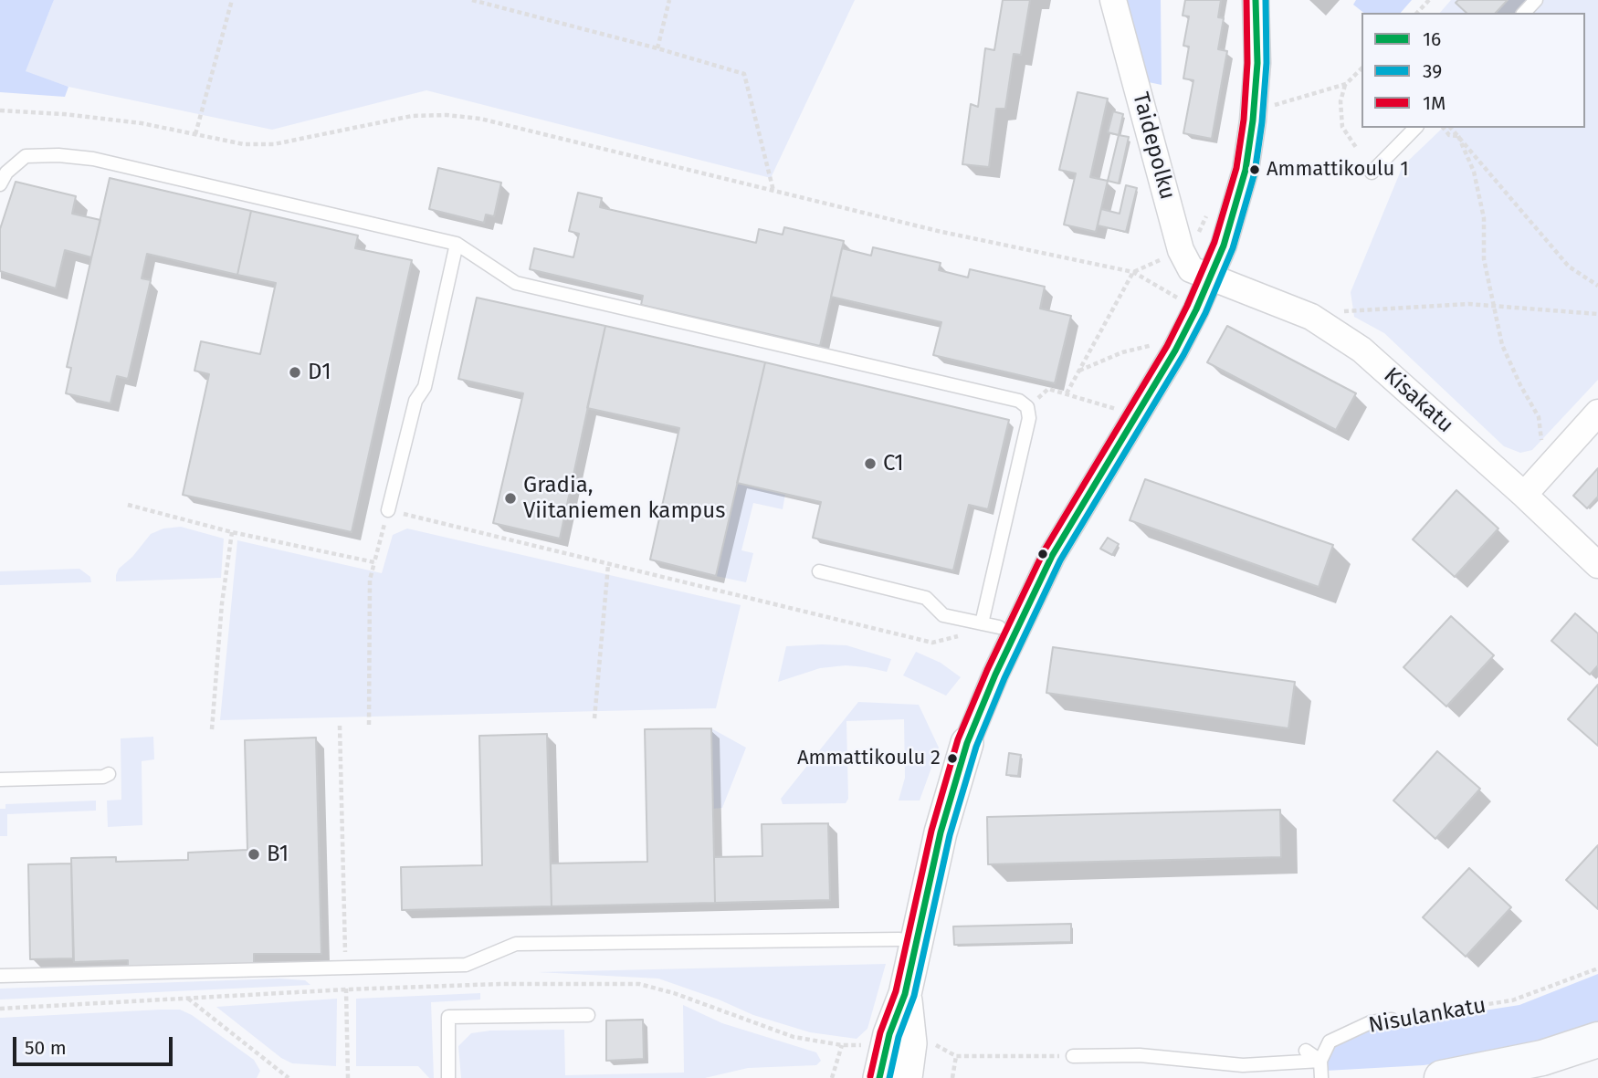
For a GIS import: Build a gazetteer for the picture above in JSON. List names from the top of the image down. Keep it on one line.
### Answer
{"streets":{"street":["Taidepolku","Kisakatu"],"lane":["Nisulankatu"]},"crossings":[["Taidepolku","Kisakatu"]],"places":["Ammattikoulu 1","D1","C1","Gradia, Viitaniemen kampus","Ammattikoulu 2","B1"],"lines":["transit line 16","transit line 39","transit line 1M"],"legend":["16","39","1M"],"scale_bar":"50 m"}
